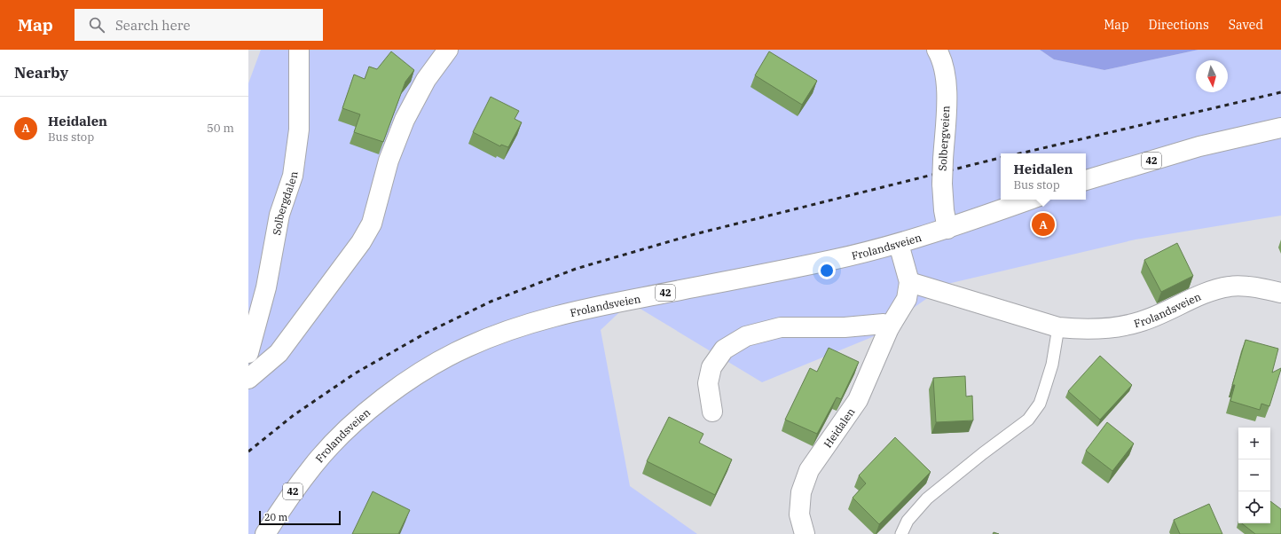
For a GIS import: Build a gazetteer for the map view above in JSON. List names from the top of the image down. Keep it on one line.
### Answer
{"streets":{"street":["Solbergveien","42","Solbergdalen","Frolandsveien","Heidalen"]},"crossings":[["Solbergveien","Frolandsveien"],["Frolandsveien","Heidalen"]],"scale_bar":"20 m","north":"bottom","page":{"header":"Map","search":"Search here","nav":["Map","Directions","Saved"],"heading":"Nearby","list":[{"mark":"A","name":"Heidalen","note":"Bus stop","value":"50 m"}],"popup":["Heidalen","Bus stop"],"pins":"A","map_buttons":["+","−"],"scale":"20 m"}}
